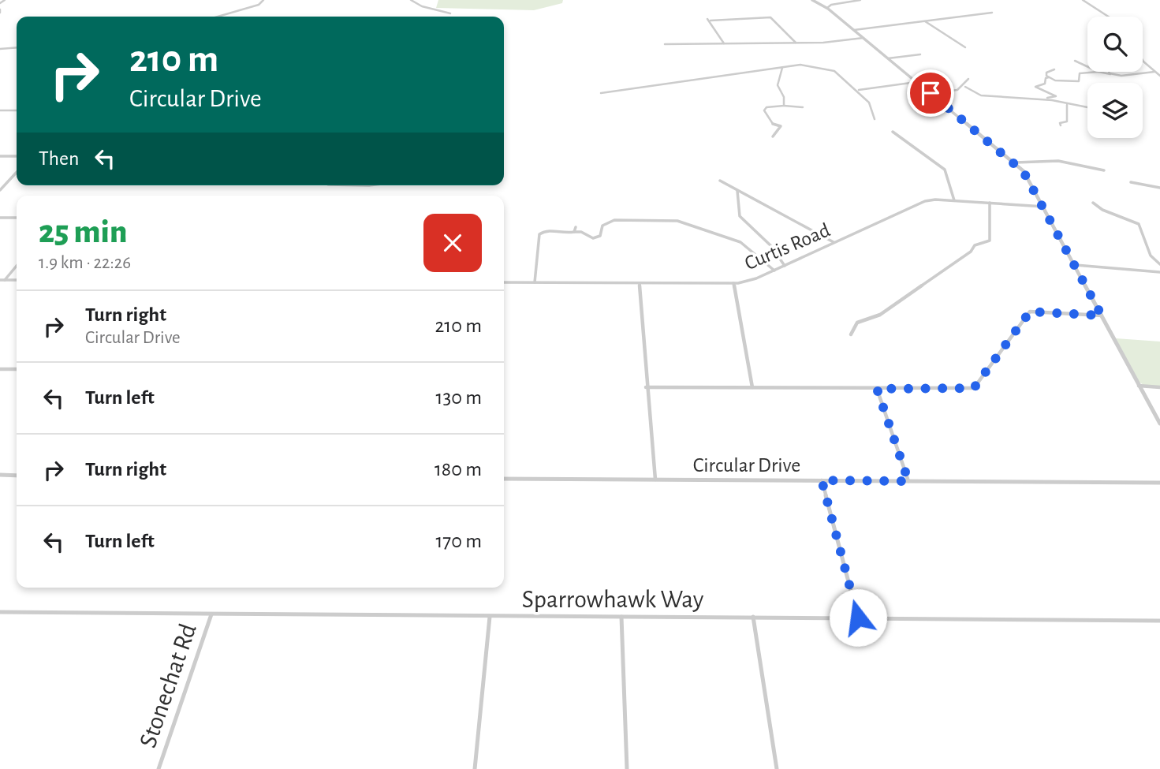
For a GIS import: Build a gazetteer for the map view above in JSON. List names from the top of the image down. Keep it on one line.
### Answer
{"streets":{"street":["Curtis Road","Circular Drive","Sparrowhawk Way","Stonechat Rd"]},"crossings":[["Sparrowhawk Way","Stonechat Rd"]],"page":{"turn":["210 m","Circular Drive"],"then":"Then","heading":["25 min","1.9 km · 22:26"],"list":[{"name":"Turn right","note":"Circular Drive","value":"210 m"},{"name":"Turn left","value":"130 m"},{"name":"Turn right","value":"180 m"},{"name":"Turn left","value":"170 m"}]}}
